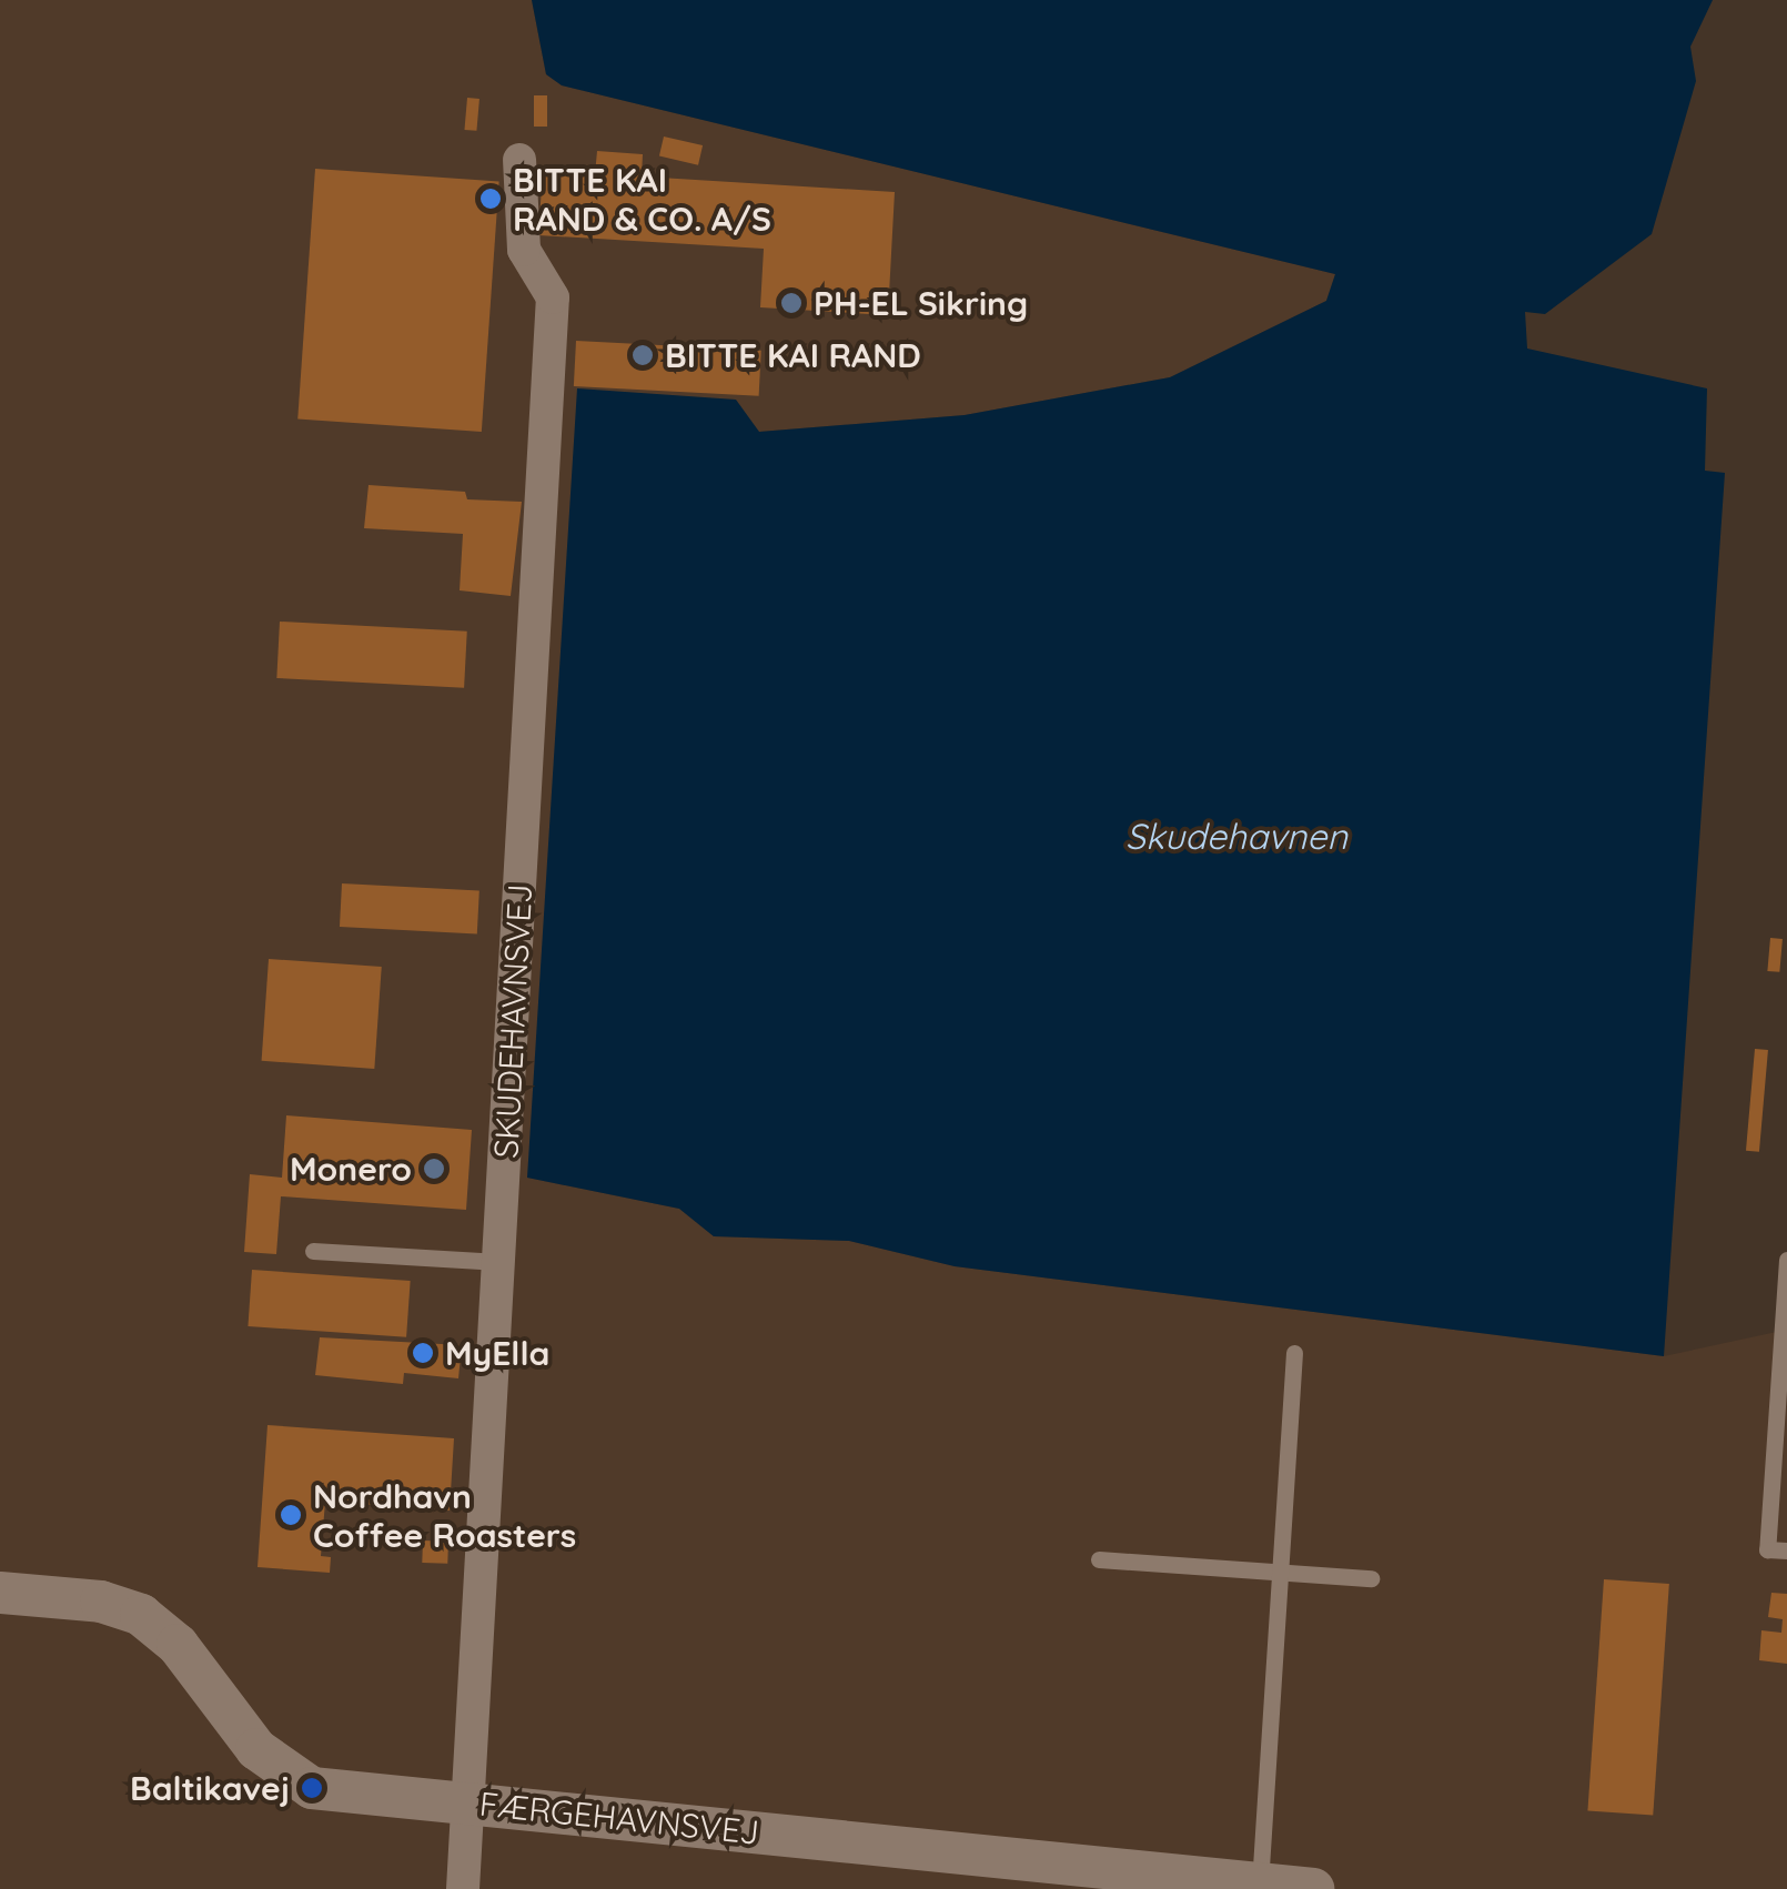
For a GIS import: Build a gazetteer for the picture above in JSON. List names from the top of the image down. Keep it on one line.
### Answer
{"streets":{"street":["SKUDEHAVNSVEJ","FÆRGEHAVNSVEJ"]},"crossings":[["SKUDEHAVNSVEJ","FÆRGEHAVNSVEJ"]],"water":["Skudehavnen"],"places":["BITTE KAI RAND & CO. A/S","PH-EL Sikring","BITTE KAI RAND","Monero","MyElla","Nordhavn Coffee Roasters","Baltikavej"]}
